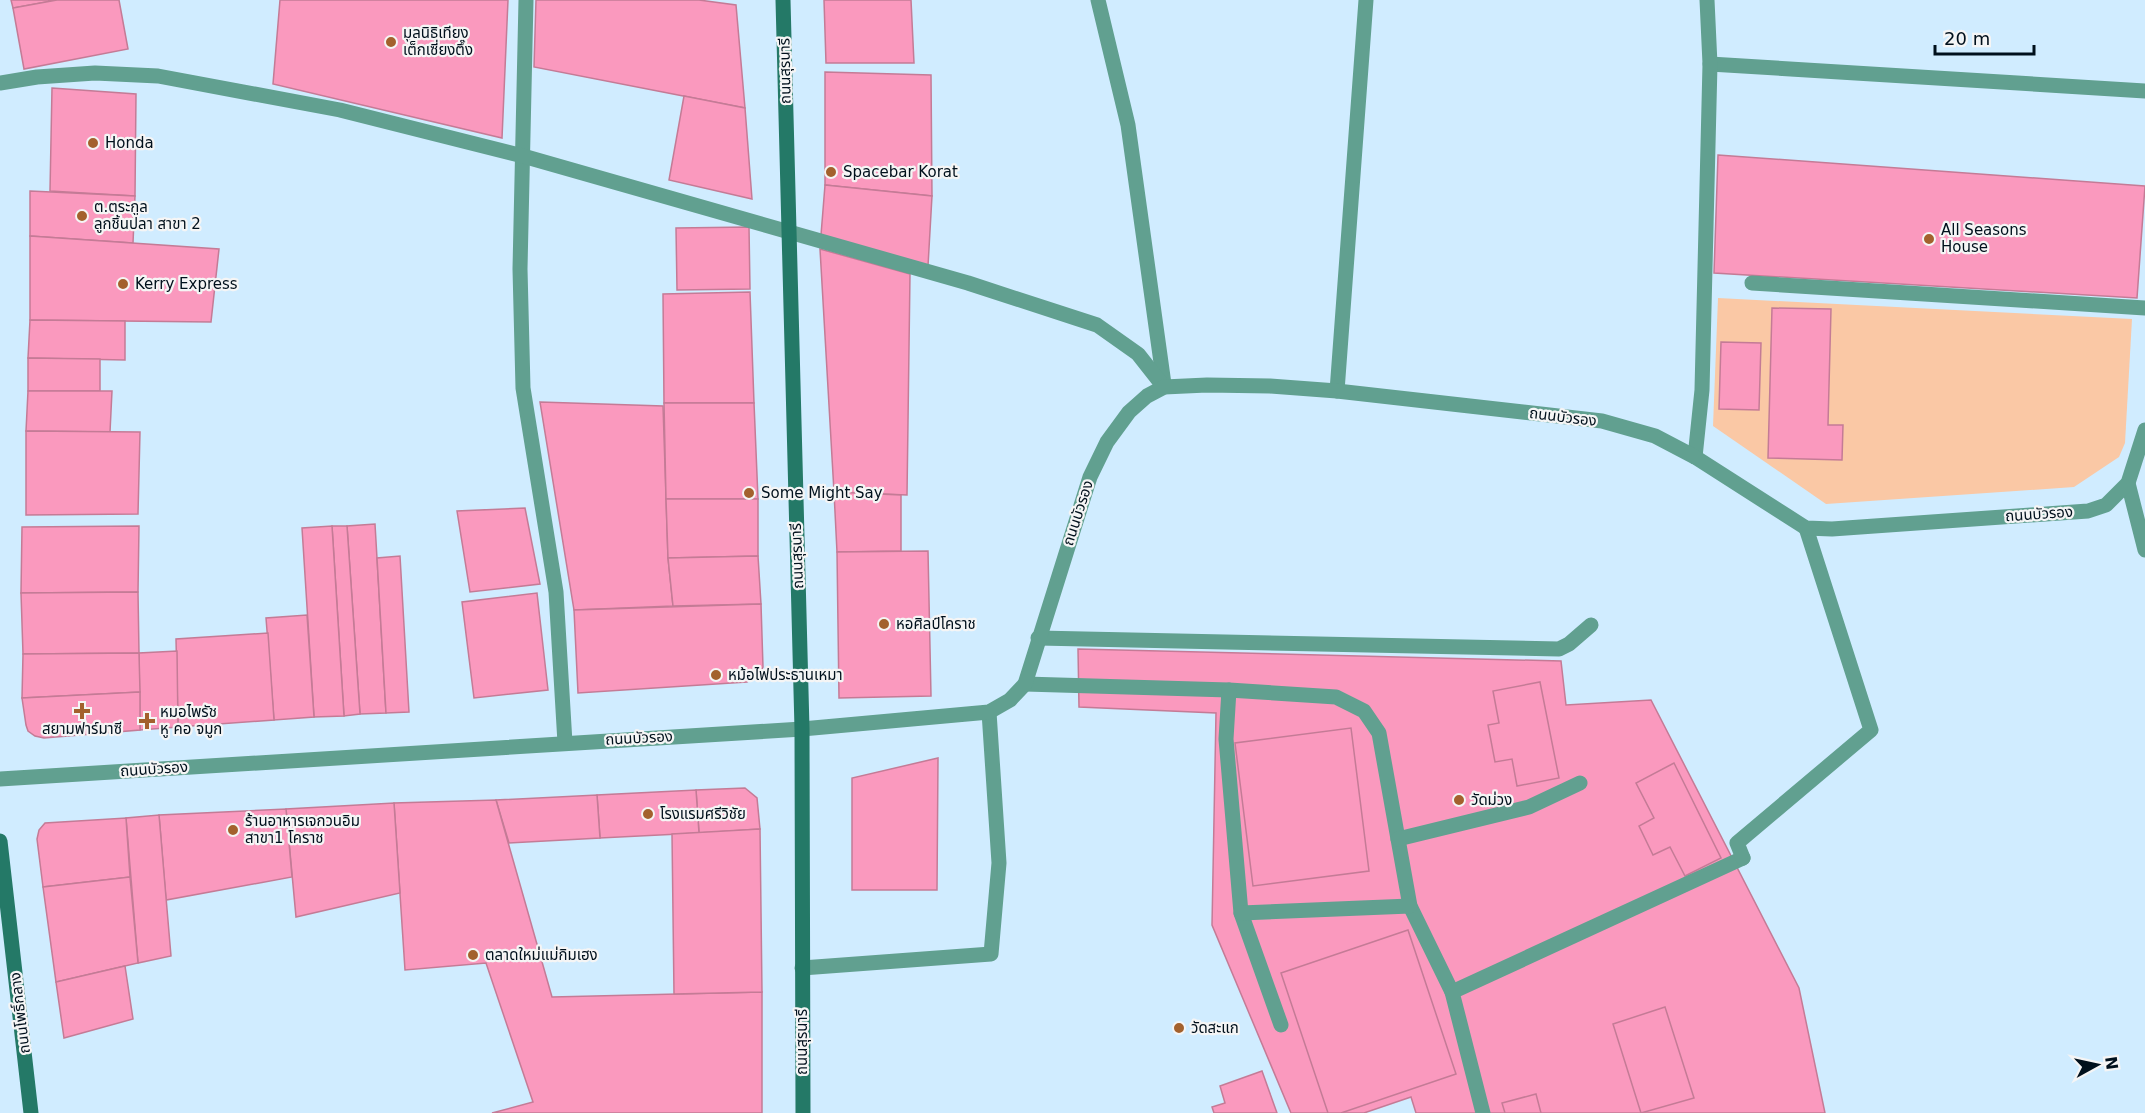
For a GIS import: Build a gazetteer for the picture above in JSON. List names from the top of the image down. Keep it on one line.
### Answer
{"streets":{"main road":["ถนนสุรนารี","ถนนโพธิ์กลาง"],"street":["ถนนบัวรอง"]},"crossings":[["ถนนสุรนารี","ถนนบัวรอง"]],"places":{"other":["มูลนิธิเทียง เต็กเซี่ยงตึ๊ง","Honda","Spacebar Korat","ต.ตระกูล ลูกชิ้นปลา สาขา 2","All Seasons House","Kerry Express","Some Might Say","หอศิลป์โคราช","หม้อไฟประธานเหมา","วัดม่วง","โรงแรมศรีวิชัย","ร้านอาหารเจกวนอิม สาขา1 โคราช","ตลาดใหม่แม่กิมเฮง","วัดสะแก"],"health":["สยามฟาร์มาซี","หมอไพรัช หู คอ จมูก"]},"scale_bar":"20 m","north":"right"}
